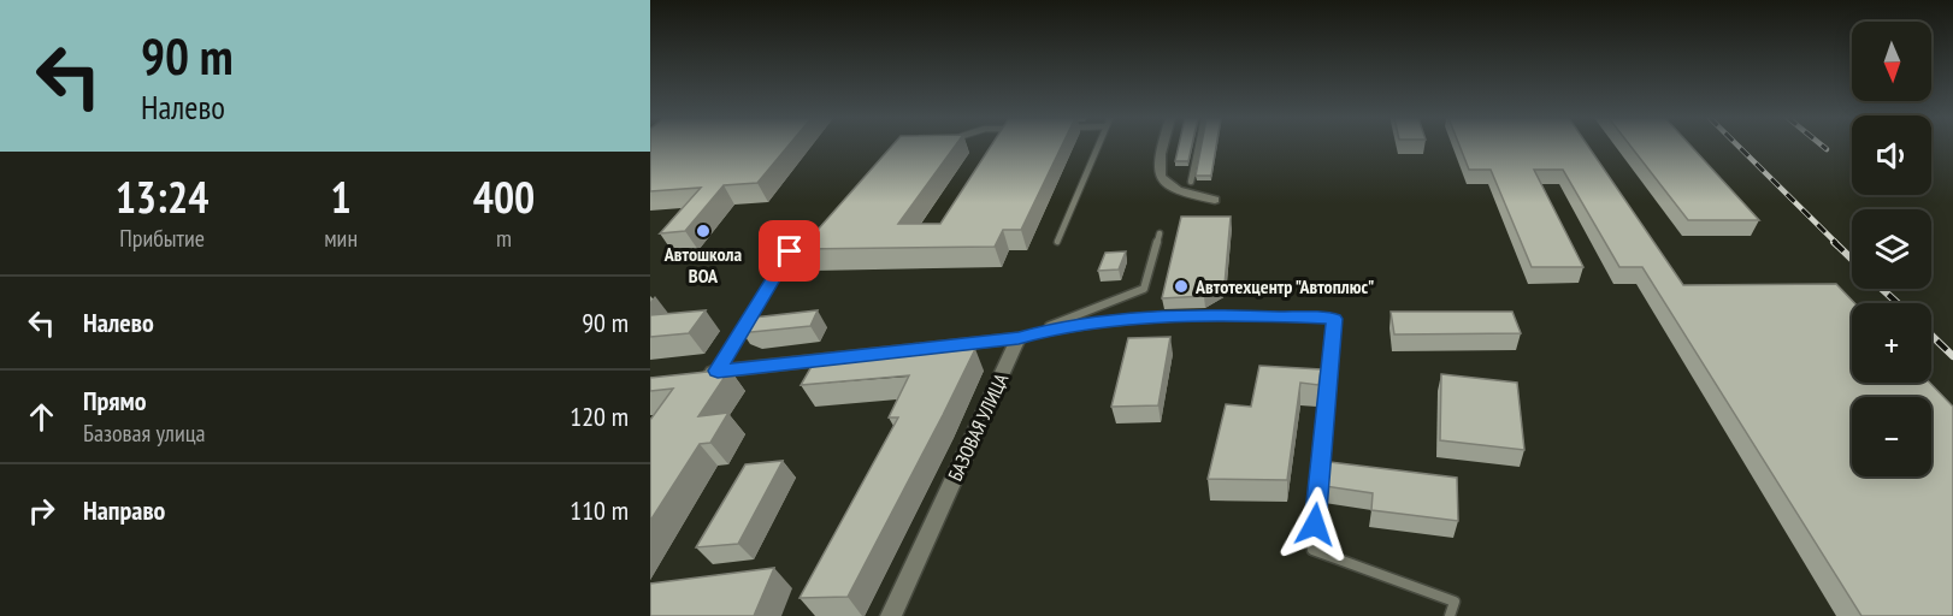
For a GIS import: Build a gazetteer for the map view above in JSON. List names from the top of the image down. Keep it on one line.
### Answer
{"streets":{"street":["БАЗОВАЯ УЛИЦА"]},"places":["Автошкола ВОА","Автотехцентр \"Автоплюс\""],"north":"bottom","page":{"turn":["90 m","Налево"],"map_buttons":["+","−"],"eta":["13:24","Прибытие","1","мин","400","m"],"list":[{"name":"Налево","value":"90 m"},{"name":"Прямо","note":"Базовая улица","value":"120 m"},{"name":"Направо","value":"110 m"}]}}
